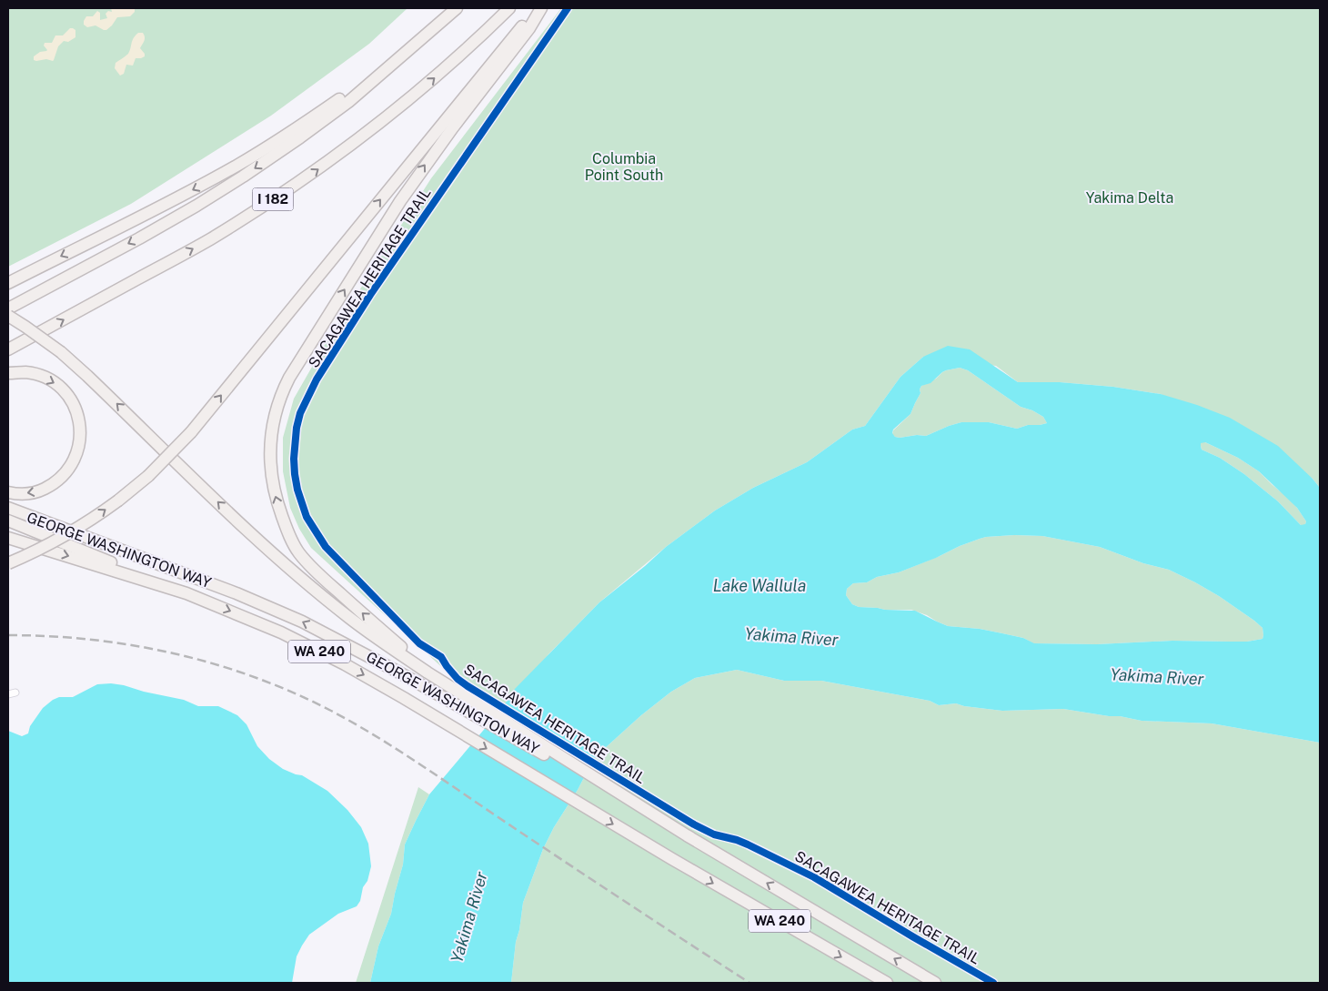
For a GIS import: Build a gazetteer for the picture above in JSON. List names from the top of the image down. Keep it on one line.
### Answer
{"streets":{"highway":["I 182","GEORGE WASHINGTON WAY","WA 240"],"cycle path":["SACAGAWEA HERITAGE TRAIL"]},"crossings":[["GEORGE WASHINGTON WAY","WA 240"]],"water":["Lake Wallula","Yakima River"],"parks":["Columbia Point South","Yakima Delta"]}
